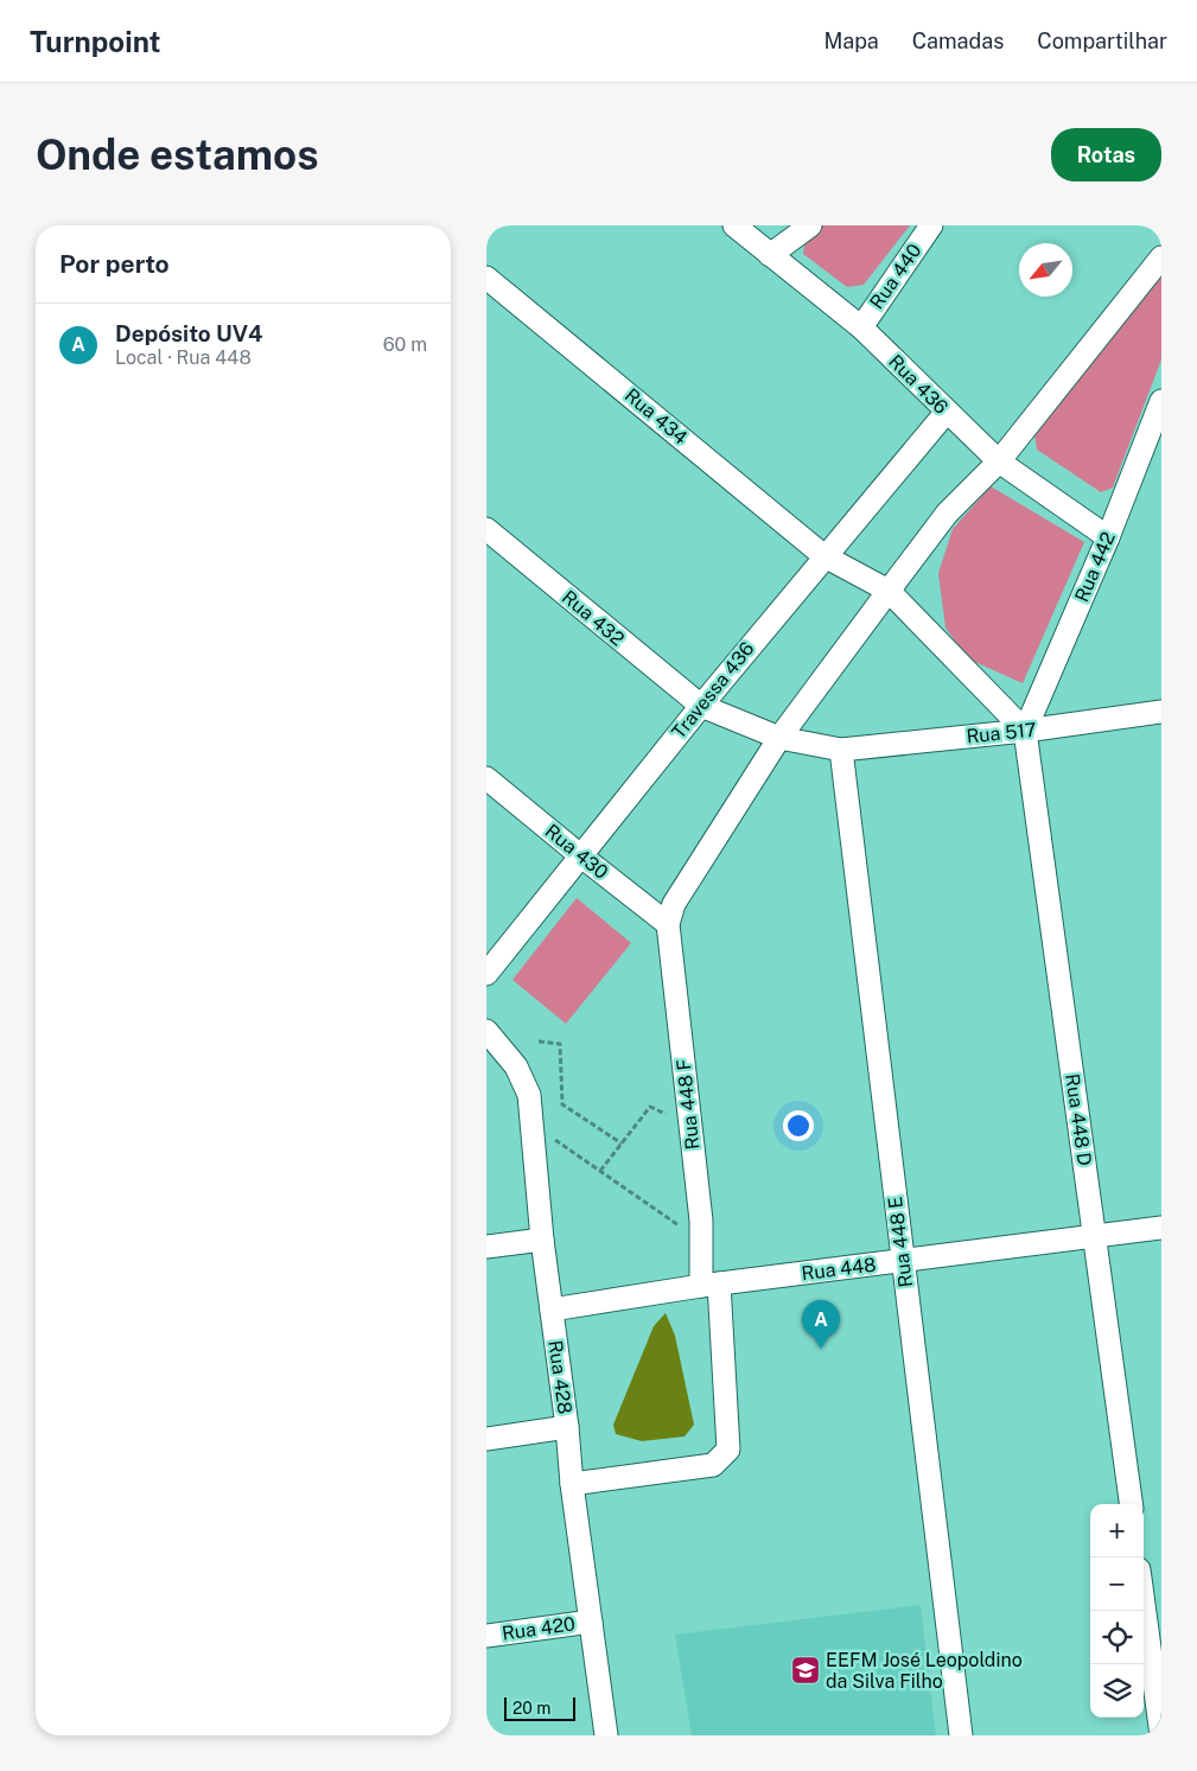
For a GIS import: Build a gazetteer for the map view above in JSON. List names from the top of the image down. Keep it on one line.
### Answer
{"streets":{"street":["Rua 440","Rua 436","Rua 434","Rua 442","Rua 432","Travessa 436","Rua 517","Rua 430","Rua 448 F","Rua 448 D","Rua 448 E","Rua 448","Rua 428","Rua 420"]},"crossings":[["Rua 440","Rua 436"],["Rua 436","Rua 442"],["Rua 436","Travessa 436"],["Rua 434","Rua 442"],["Rua 434","Travessa 436"],["Rua 434","Rua 517"],["Rua 434","Rua 448 D"],["Rua 442","Rua 517"],["Rua 442","Rua 448 D"],["Rua 432","Travessa 436"],["Rua 432","Rua 517"],["Travessa 436","Rua 430"],["Rua 517","Rua 448 D"],["Rua 517","Rua 448 E"],["Rua 430","Rua 448 F"],["Rua 448 F","Rua 448"],["Rua 448 F","Rua 428"],["Rua 448 D","Rua 448"],["Rua 448 E","Rua 448"],["Rua 448","Rua 428"],["Rua 428","Rua 420"]],"places":{"school or university":["EEFM José Leopoldino da Silva Filho"]},"scale_bar":"20 m","north":"bottom left","page":{"header":"Turnpoint","nav":["Mapa","Camadas","Compartilhar"],"buttons":"Rotas","title":"Onde estamos","heading":"Por perto","list":[{"mark":"A","name":"Depósito UV4","note":"Local · Rua 448","value":"60 m"}],"pins":"A","map_buttons":["+","−"],"scale":"20 m"}}
